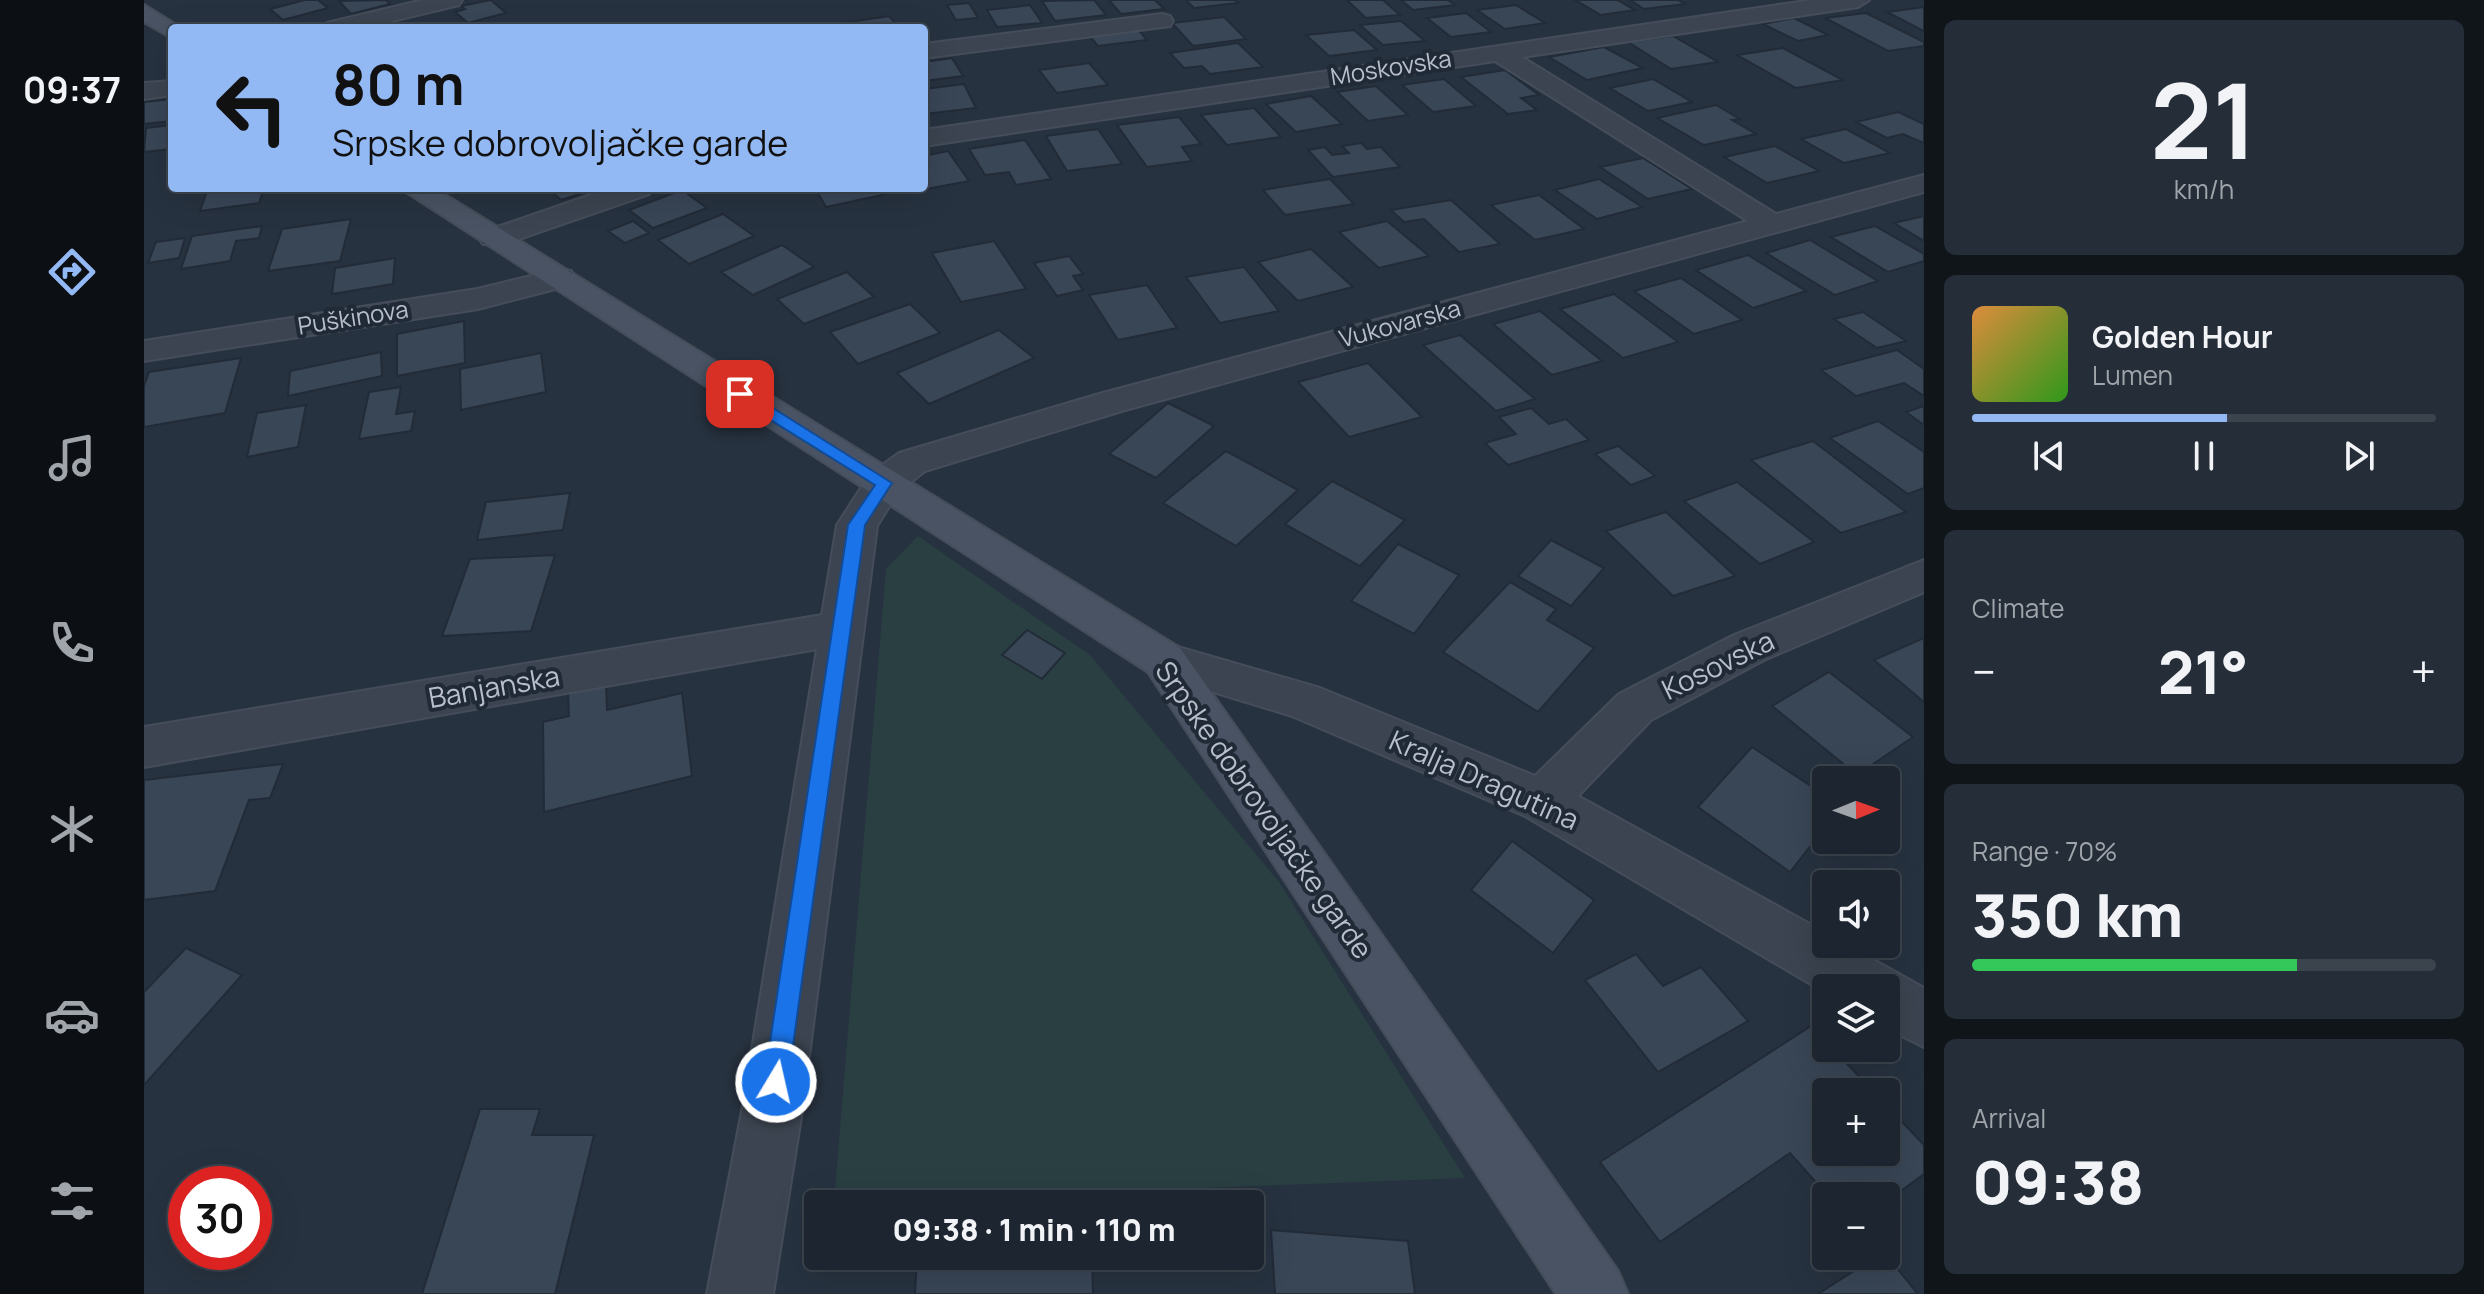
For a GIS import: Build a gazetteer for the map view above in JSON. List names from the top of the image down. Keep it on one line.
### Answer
{"streets":{"main road":["Srpske dobrovoljačke garde"],"street":["Moskovska","Puškinova","Vukovarska","Kosovska","Banjanska","Kralja Dragutina"]},"crossings":[["Puškinova","Srpske dobrovoljačke garde"],["Vukovarska","Srpske dobrovoljačke garde"],["Kosovska","Kralja Dragutina"],["Kralja Dragutina","Srpske dobrovoljačke garde"]],"north":"right","page":{"tabs":"09:37","tile":[["21","km/h"],"Climate",["Range · 70%","350 km"],["Arrival","09:38"]],"turn":["80 m","Srpske dobrovoljačke garde"],"song":["Golden Hour","Lumen"],"heat":["−","21°","+"],"map_buttons":["+","−"],"limit":"30","trip":"09:38 · 1 min · 110 m"}}
